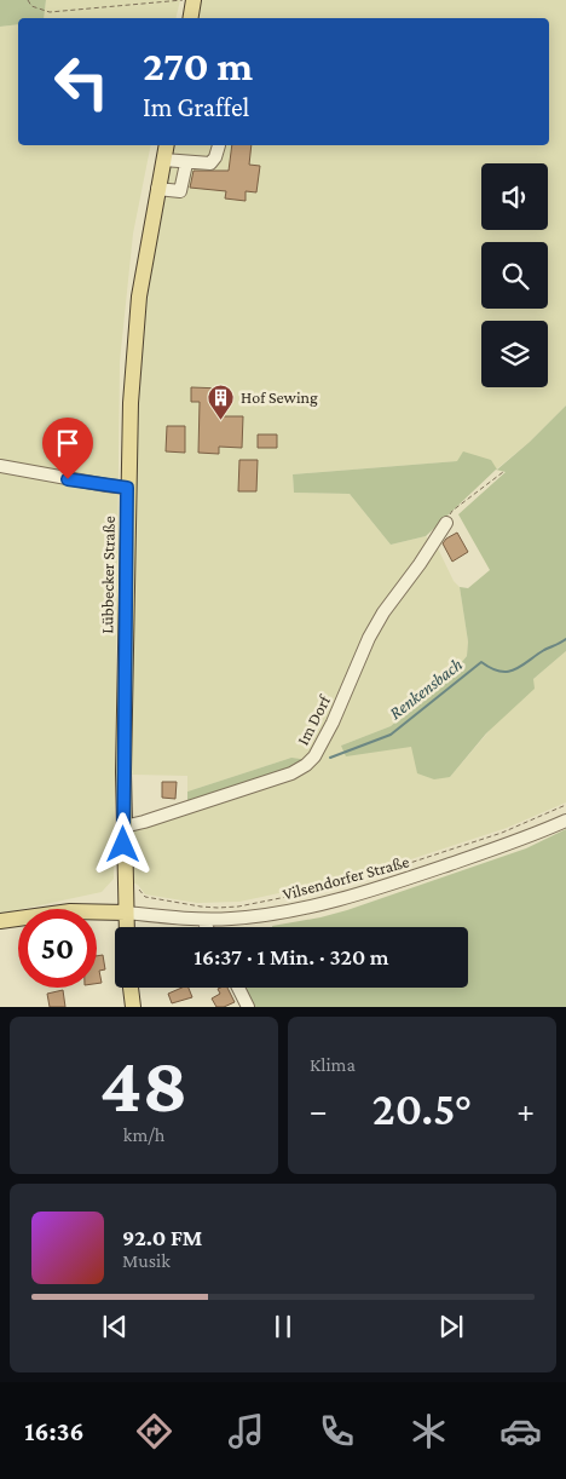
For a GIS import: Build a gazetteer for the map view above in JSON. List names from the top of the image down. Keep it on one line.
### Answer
{"streets":{"main road":["Lübbecker Straße"],"street":["Im Dorf","Vilsendorfer Straße"]},"crossings":[["Lübbecker Straße","Im Dorf"],["Lübbecker Straße","Vilsendorfer Straße"]],"water":["Renkensbach"],"places":{"building":["Hof Sewing"]},"page":{"turn":["270 m","Im Graffel"],"limit":"50","trip":"16:37 · 1 Min. · 320 m","tile":[["48","km/h"],"Klima"],"heat":["−","20.5°","+"],"song":["92.0 FM","Musik"],"tabs":"16:36"}}
